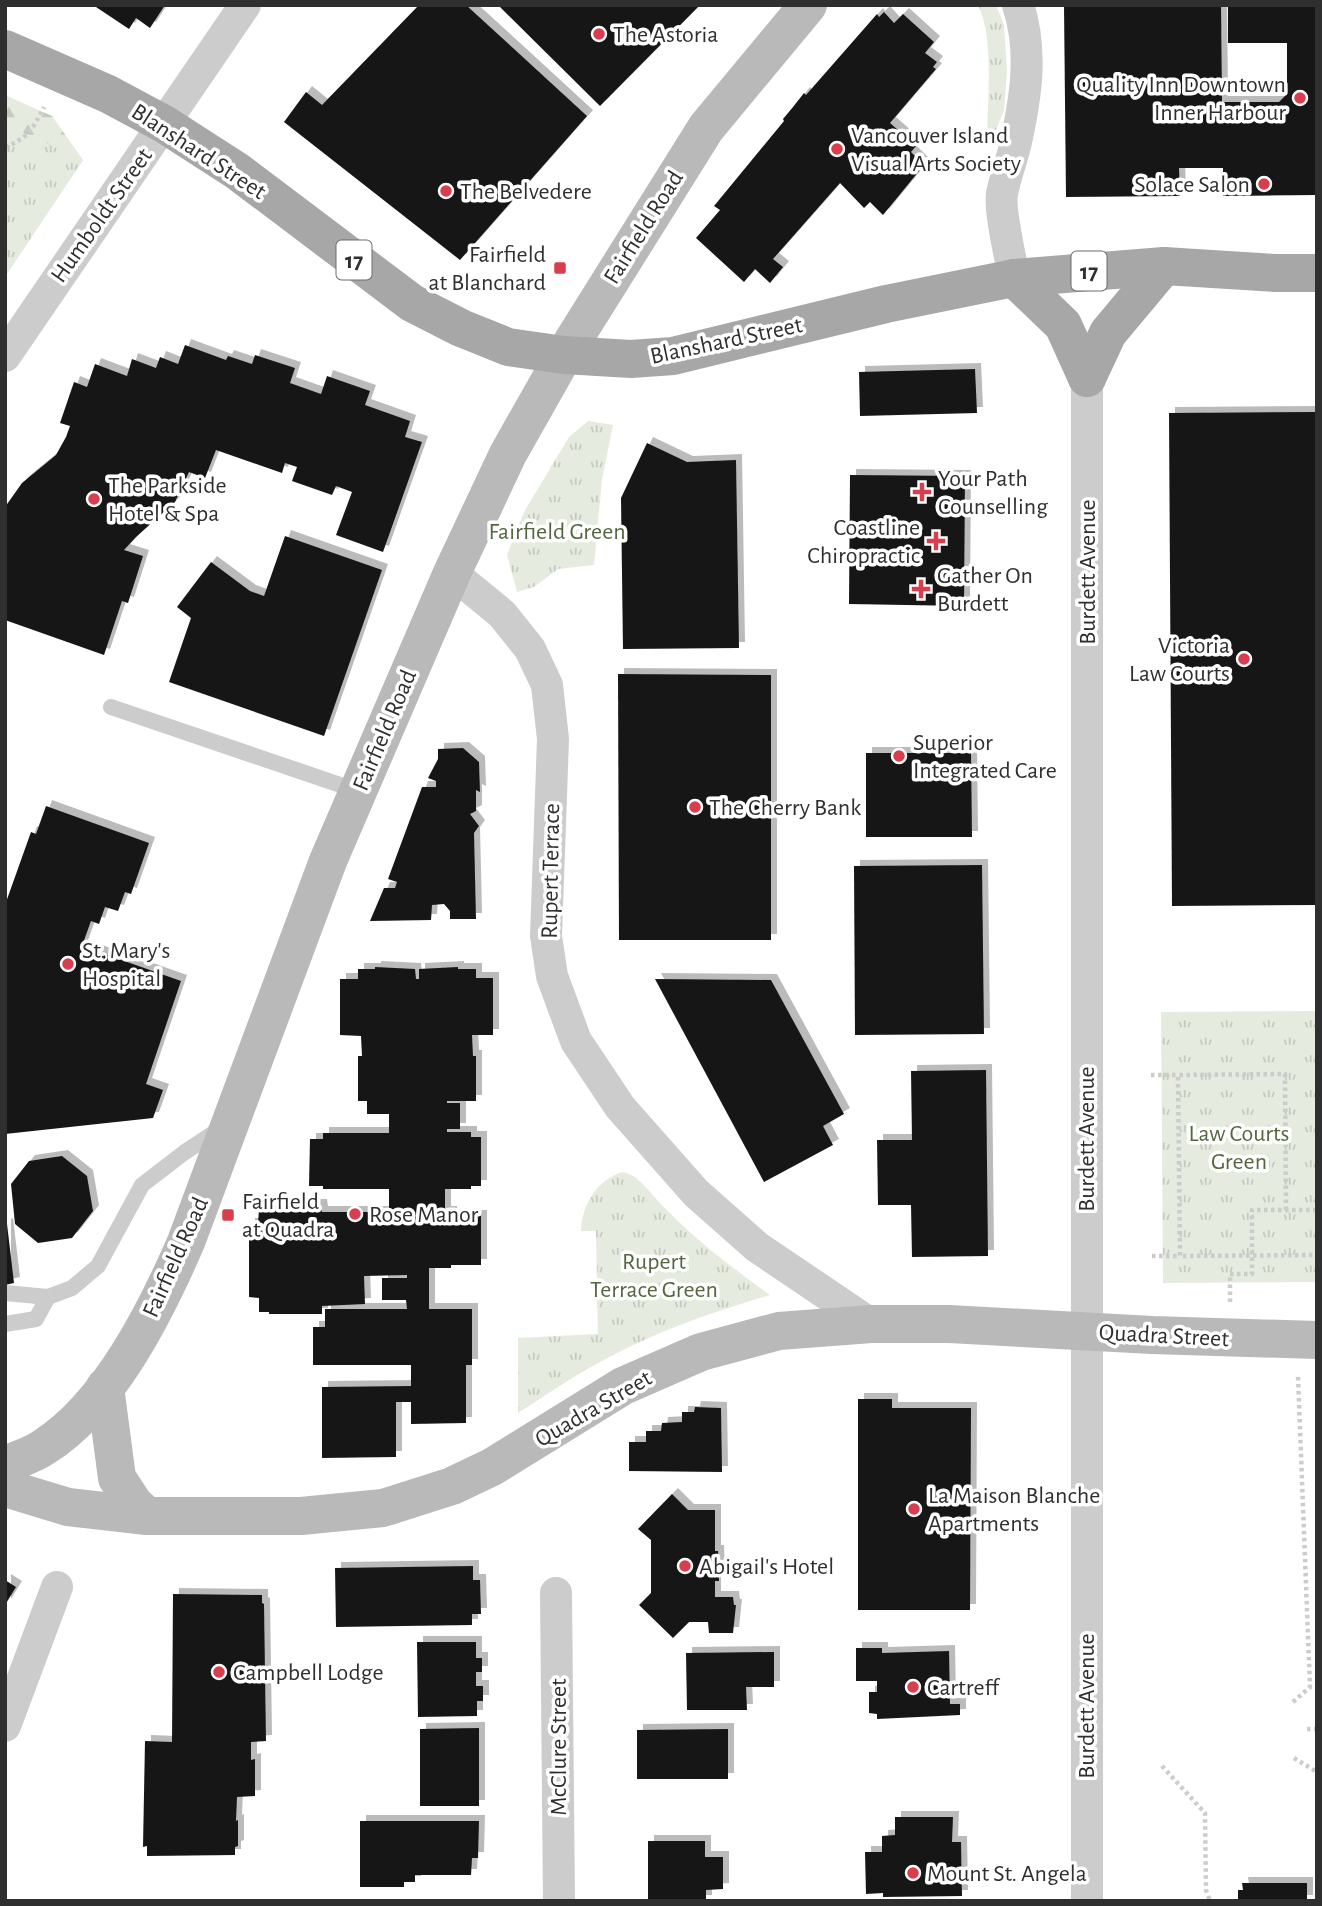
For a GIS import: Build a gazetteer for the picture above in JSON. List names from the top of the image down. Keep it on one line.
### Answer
{"streets":{"main road":["Blanshard Street","17"],"street":["Humboldt Street","Fairfield Road","Burdett Avenue","Rupert Terrace","Quadra Street","McClure Street"]},"crossings":[["Blanshard Street","Humboldt Street"],["Blanshard Street","Fairfield Road"],["Fairfield Road","Rupert Terrace"],["Burdett Avenue","Quadra Street"],["Rupert Terrace","Quadra Street"]],"parks":["Fairfield Green","Law Courts Green","Rupert Terrace Green"],"places":{"other":["The Astoria","Quality Inn Downtown Inner Harbour","Vancouver Island Visual Arts Society","Solace Salon","The Belvedere","The Parkside Hotel & Spa","Victoria Law Courts","Superior Integrated Care","The Cherry Bank","St. Mary's Hospital","Rose Manor","La Maison Blanche Apartments","Abigail's Hotel","Campbell Lodge","Cartreff","Mount St. Angela"],"transit":["Fairfield at Blanchard","Fairfield at Quadra"],"health":["Your Path Counselling","Coastline Chiropractic","Gather On Burdett"]}}
